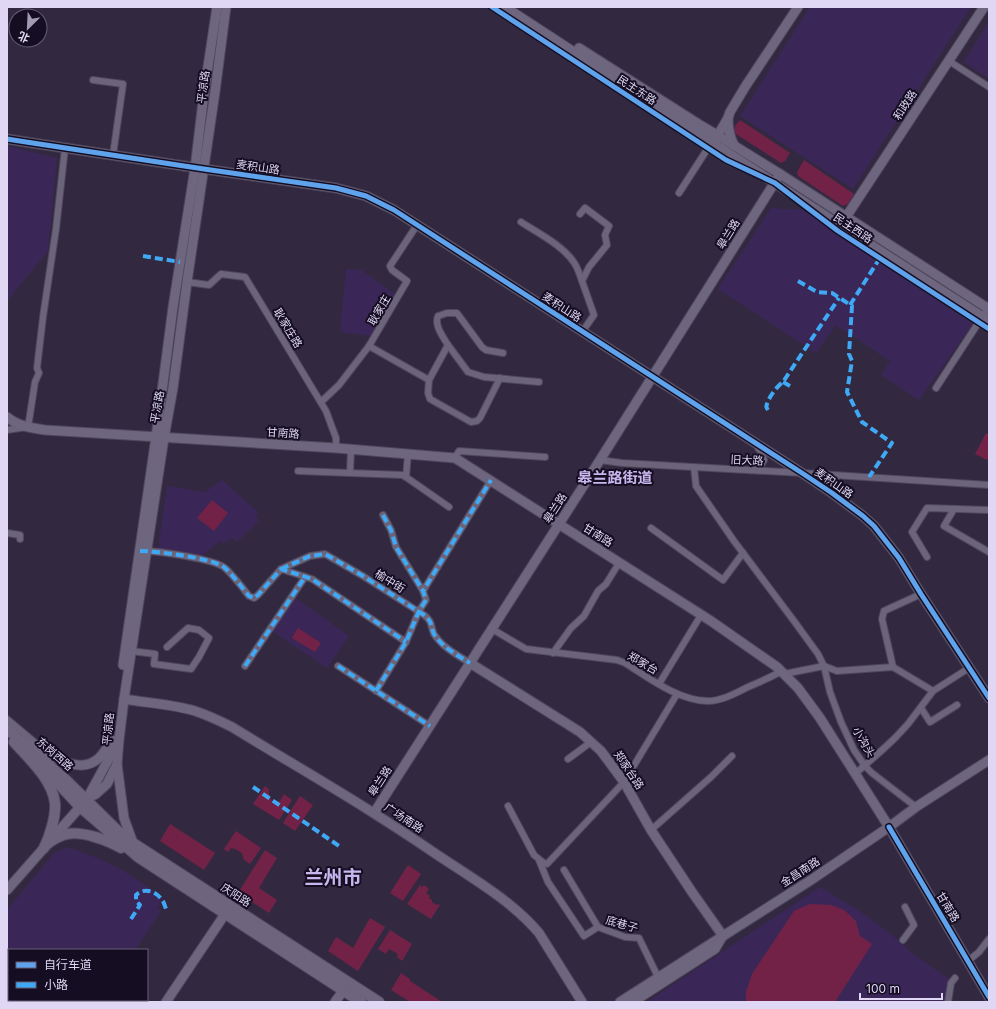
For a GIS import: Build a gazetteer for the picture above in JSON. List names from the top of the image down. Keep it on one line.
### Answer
{"streets":{"main road":["东岗西路","庆阳路"],"street":["平凉路","民主东路","和政路","麦积山路","民主西路","皋兰路","耿家庄","耿家庄路","甘南路","旧大路","榆中街","郑家台","小沟头","郑家台路","广场南路","金昌南路","底巷子"]},"crossings":[["平凉路","麦积山路"],["平凉路","耿家庄路"],["平凉路","甘南路"],["平凉路","榆中街"],["平凉路","东岗西路"],["平凉路","广场南路"],["平凉路","庆阳路"],["民主东路","民主西路"],["民主东路","皋兰路"],["和政路","民主西路"],["麦积山路","皋兰路"],["麦积山路","耿家庄"],["麦积山路","旧大路"],["民主西路","皋兰路"],["皋兰路","甘南路"],["皋兰路","旧大路"],["皋兰路","榆中街"],["皋兰路","郑家台"],["皋兰路","郑家台路"],["皋兰路","广场南路"],["耿家庄","耿家庄路"],["耿家庄路","甘南路"],["甘南路","郑家台"],["甘南路","金昌南路"],["旧大路","小沟头"],["榆中街","郑家台路"],["郑家台","小沟头"],["小沟头","金昌南路"],["东岗西路","庆阳路"],["郑家台路","金昌南路"],["金昌南路","底巷子"]],"districts":["皋兰路街道","兰州市"],"legend":["自行车道","小路"],"scale_bar":"100 m","north":"bottom left"}
